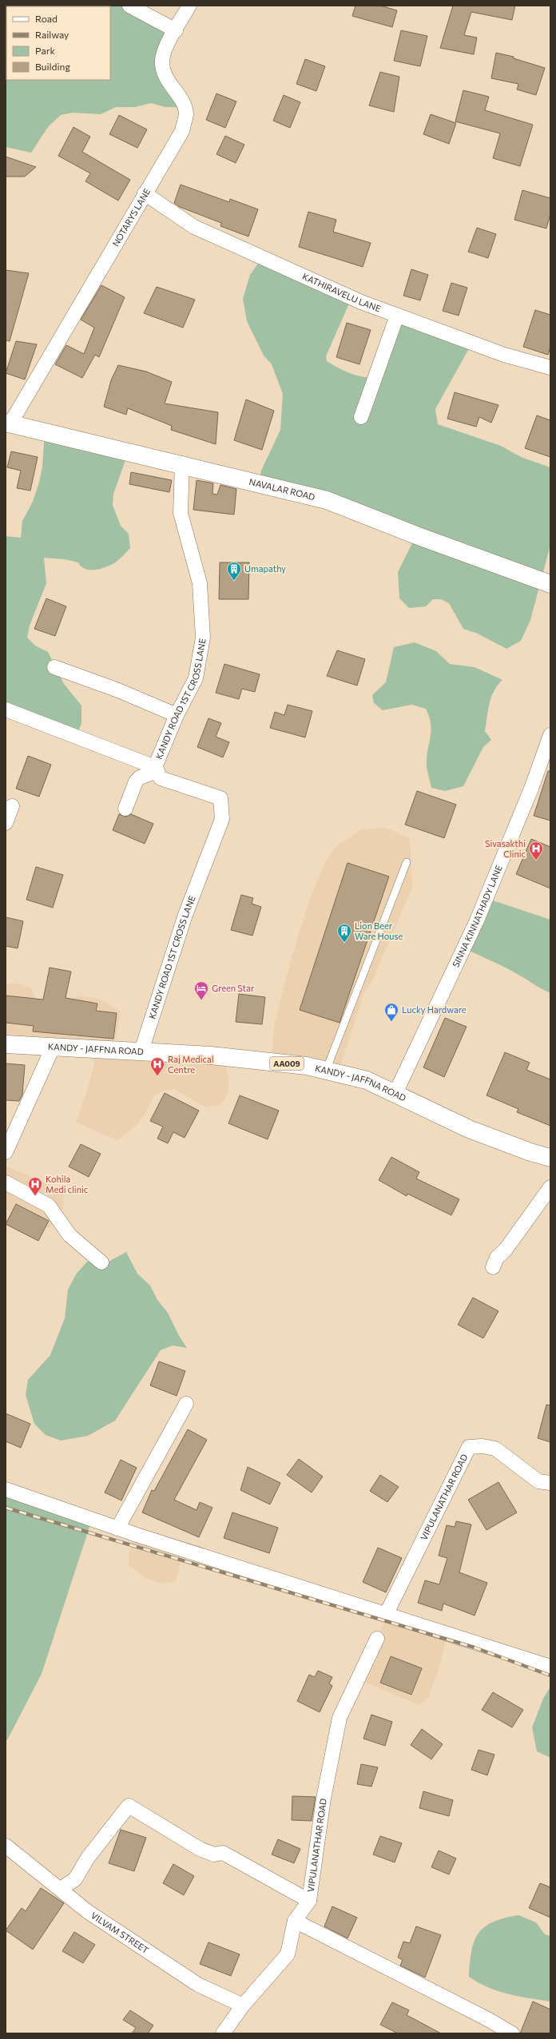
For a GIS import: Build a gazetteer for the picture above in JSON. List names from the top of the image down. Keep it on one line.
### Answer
{"streets":{"main road":["NAVALAR ROAD","KANDY - JAFFNA ROAD","AA009"],"street":["NOTARYS LANE","KATHIRAVELU LANE","KANDY ROAD 1ST CROSS LANE","SINNA KINNATHADY LANE","VIPULANATHAR ROAD","VILVAM STREET"]},"crossings":[["NOTARYS LANE","KATHIRAVELU LANE"],["NOTARYS LANE","NAVALAR ROAD"],["NAVALAR ROAD","KANDY ROAD 1ST CROSS LANE"],["KANDY ROAD 1ST CROSS LANE","KANDY - JAFFNA ROAD"],["SINNA KINNATHADY LANE","KANDY - JAFFNA ROAD"],["VIPULANATHAR ROAD","VILVAM STREET"]],"places":{"building":["Umapathy","Lion Beer Ware House"],"hospital":["Sivasakthi Clinic","Raj Medical Centre","Kohila Medi clinic"],"hotel":["Green Star"],"shop":["Lucky Hardware"]},"legend":["Road","Railway","Park","Building"]}
